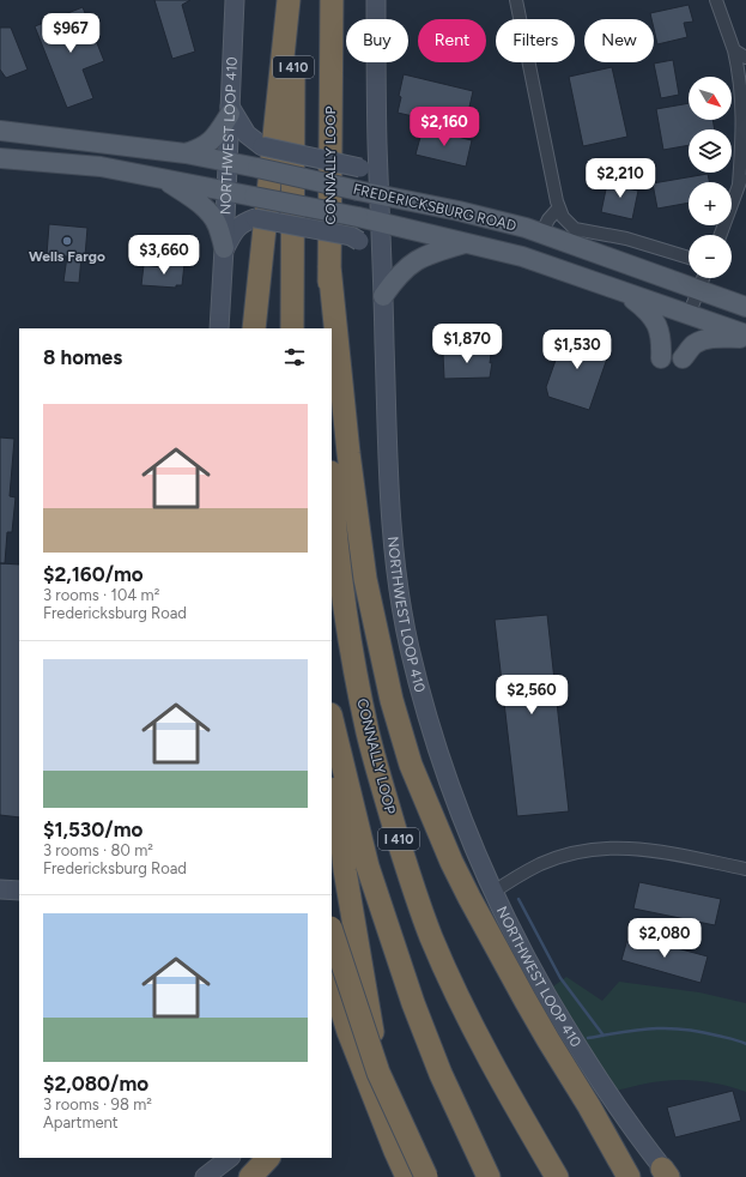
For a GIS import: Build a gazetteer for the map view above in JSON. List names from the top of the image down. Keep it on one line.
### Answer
{"streets":{"highway":["I 410","CONNALLY LOOP"],"main road":["NORTHWEST LOOP 410","FREDERICKSBURG ROAD"]},"crossings":[["NORTHWEST LOOP 410","FREDERICKSBURG ROAD"]],"places":["Wells Fargo"],"north":"bottom right","page":{"price":["$967","$2,160","$2,210","$3,660","$1,870","$1,530","$2,560","$2,080"],"chip":["Buy","Rent","Filters","New"],"map_buttons":["+","−"],"heading":"8 homes","list":[{"name":"$2,160/mo","note":"3 rooms · 104 m² · Fredericksburg Road"},{"name":"$1,530/mo","note":"3 rooms · 80 m² · Fredericksburg Road"},{"name":"$2,080/mo","note":"3 rooms · 98 m² · Apartment"}]}}
